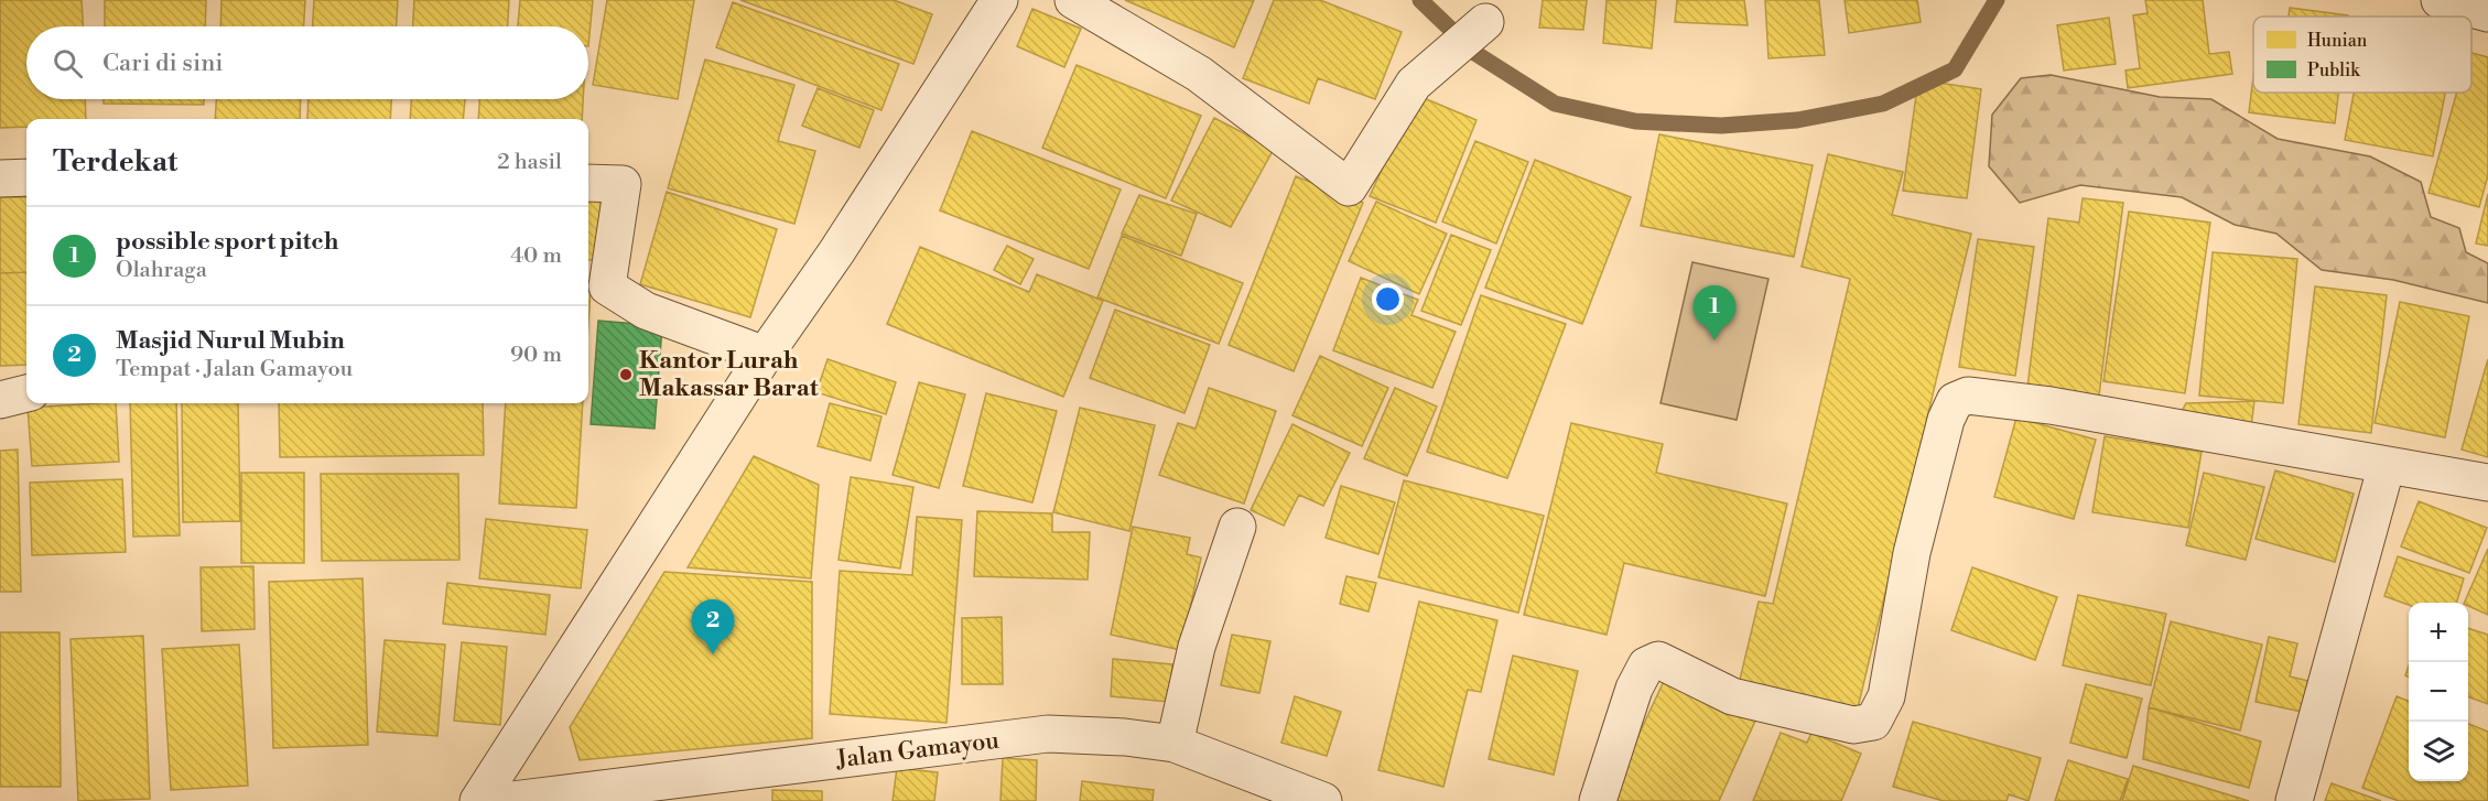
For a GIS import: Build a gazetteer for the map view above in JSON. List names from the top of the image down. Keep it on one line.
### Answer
{"streets":{"street":["Jalan Gamayou"]},"places":["Kantor Lurah Makassar Barat"],"legend":["Hunian","Publik"],"page":{"search":"Cari di sini","heading":["Terdekat","2 hasil"],"list":[{"mark":"1","name":"possible sport pitch","note":"Olahraga","value":"40 m"},{"mark":"2","name":"Masjid Nurul Mubin","note":"Tempat · Jalan Gamayou","value":"90 m"}],"pins":["1","2"],"map_buttons":["+","−"]}}
